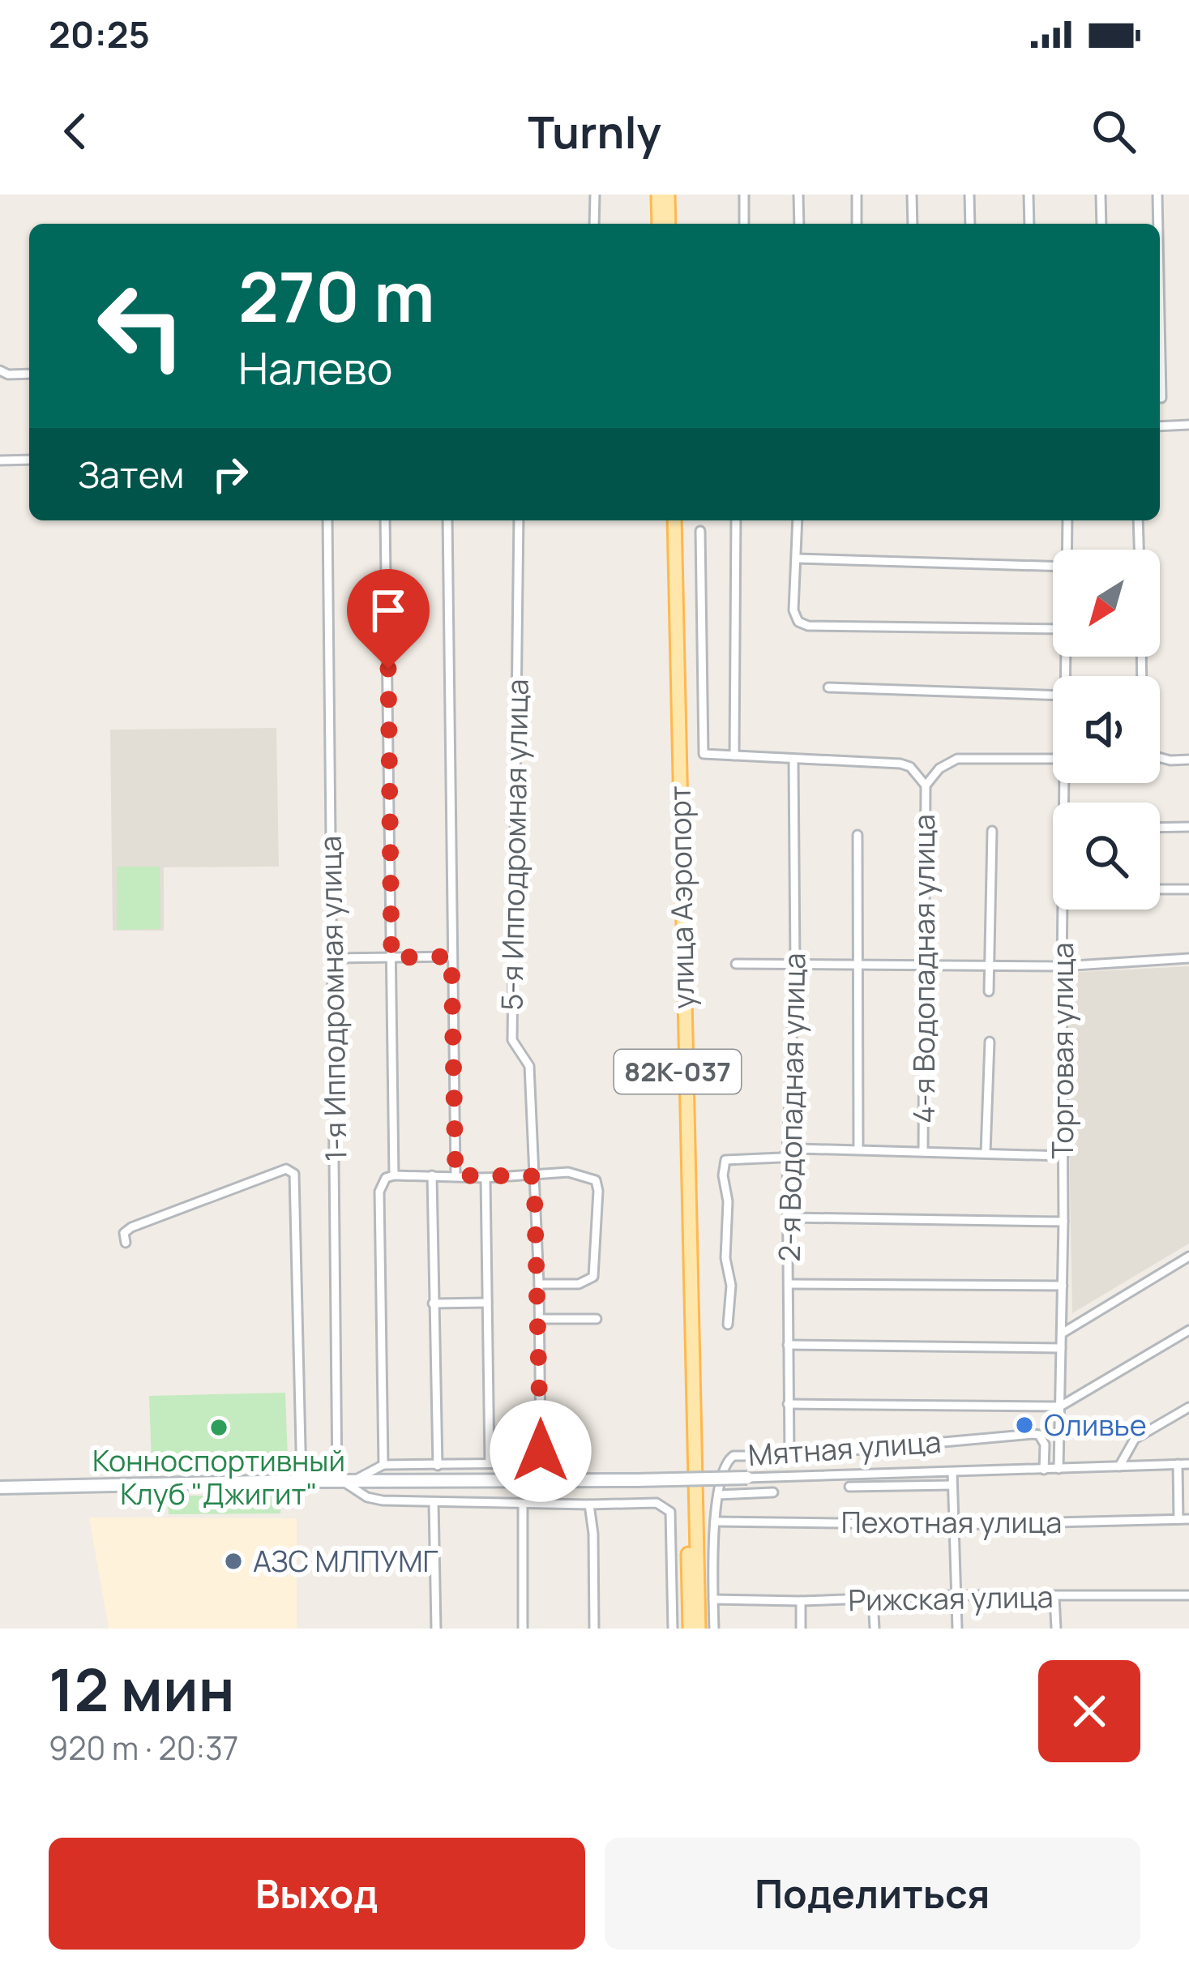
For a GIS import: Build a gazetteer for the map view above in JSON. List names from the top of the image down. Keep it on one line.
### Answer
{"streets":{"main road":["улица Аэропорт","82К-037"],"street":["5-я Ипподромная улица","4-я Водопадная улица","1-я Ипподромная улица","Торговая улица","2-я Водопадная улица","Мятная улица","Пехотная улица","Рижская улица"]},"crossings":[["2-я Водопадная улица","Мятная улица"],["Мятная улица","Пехотная улица"],["Мятная улица","Рижская улица"]],"places":["Оливье","Конноспортивный Клуб \"Джигит\"","АЗС МЛПУМГ"],"north":"bottom left","page":{"status":"20:25","header":"Turnly","turn":["270 m","Налево"],"then":"Затем","heading":["12 мин","920 m · 20:37"],"buttons":["Выход","Поделиться"]}}
